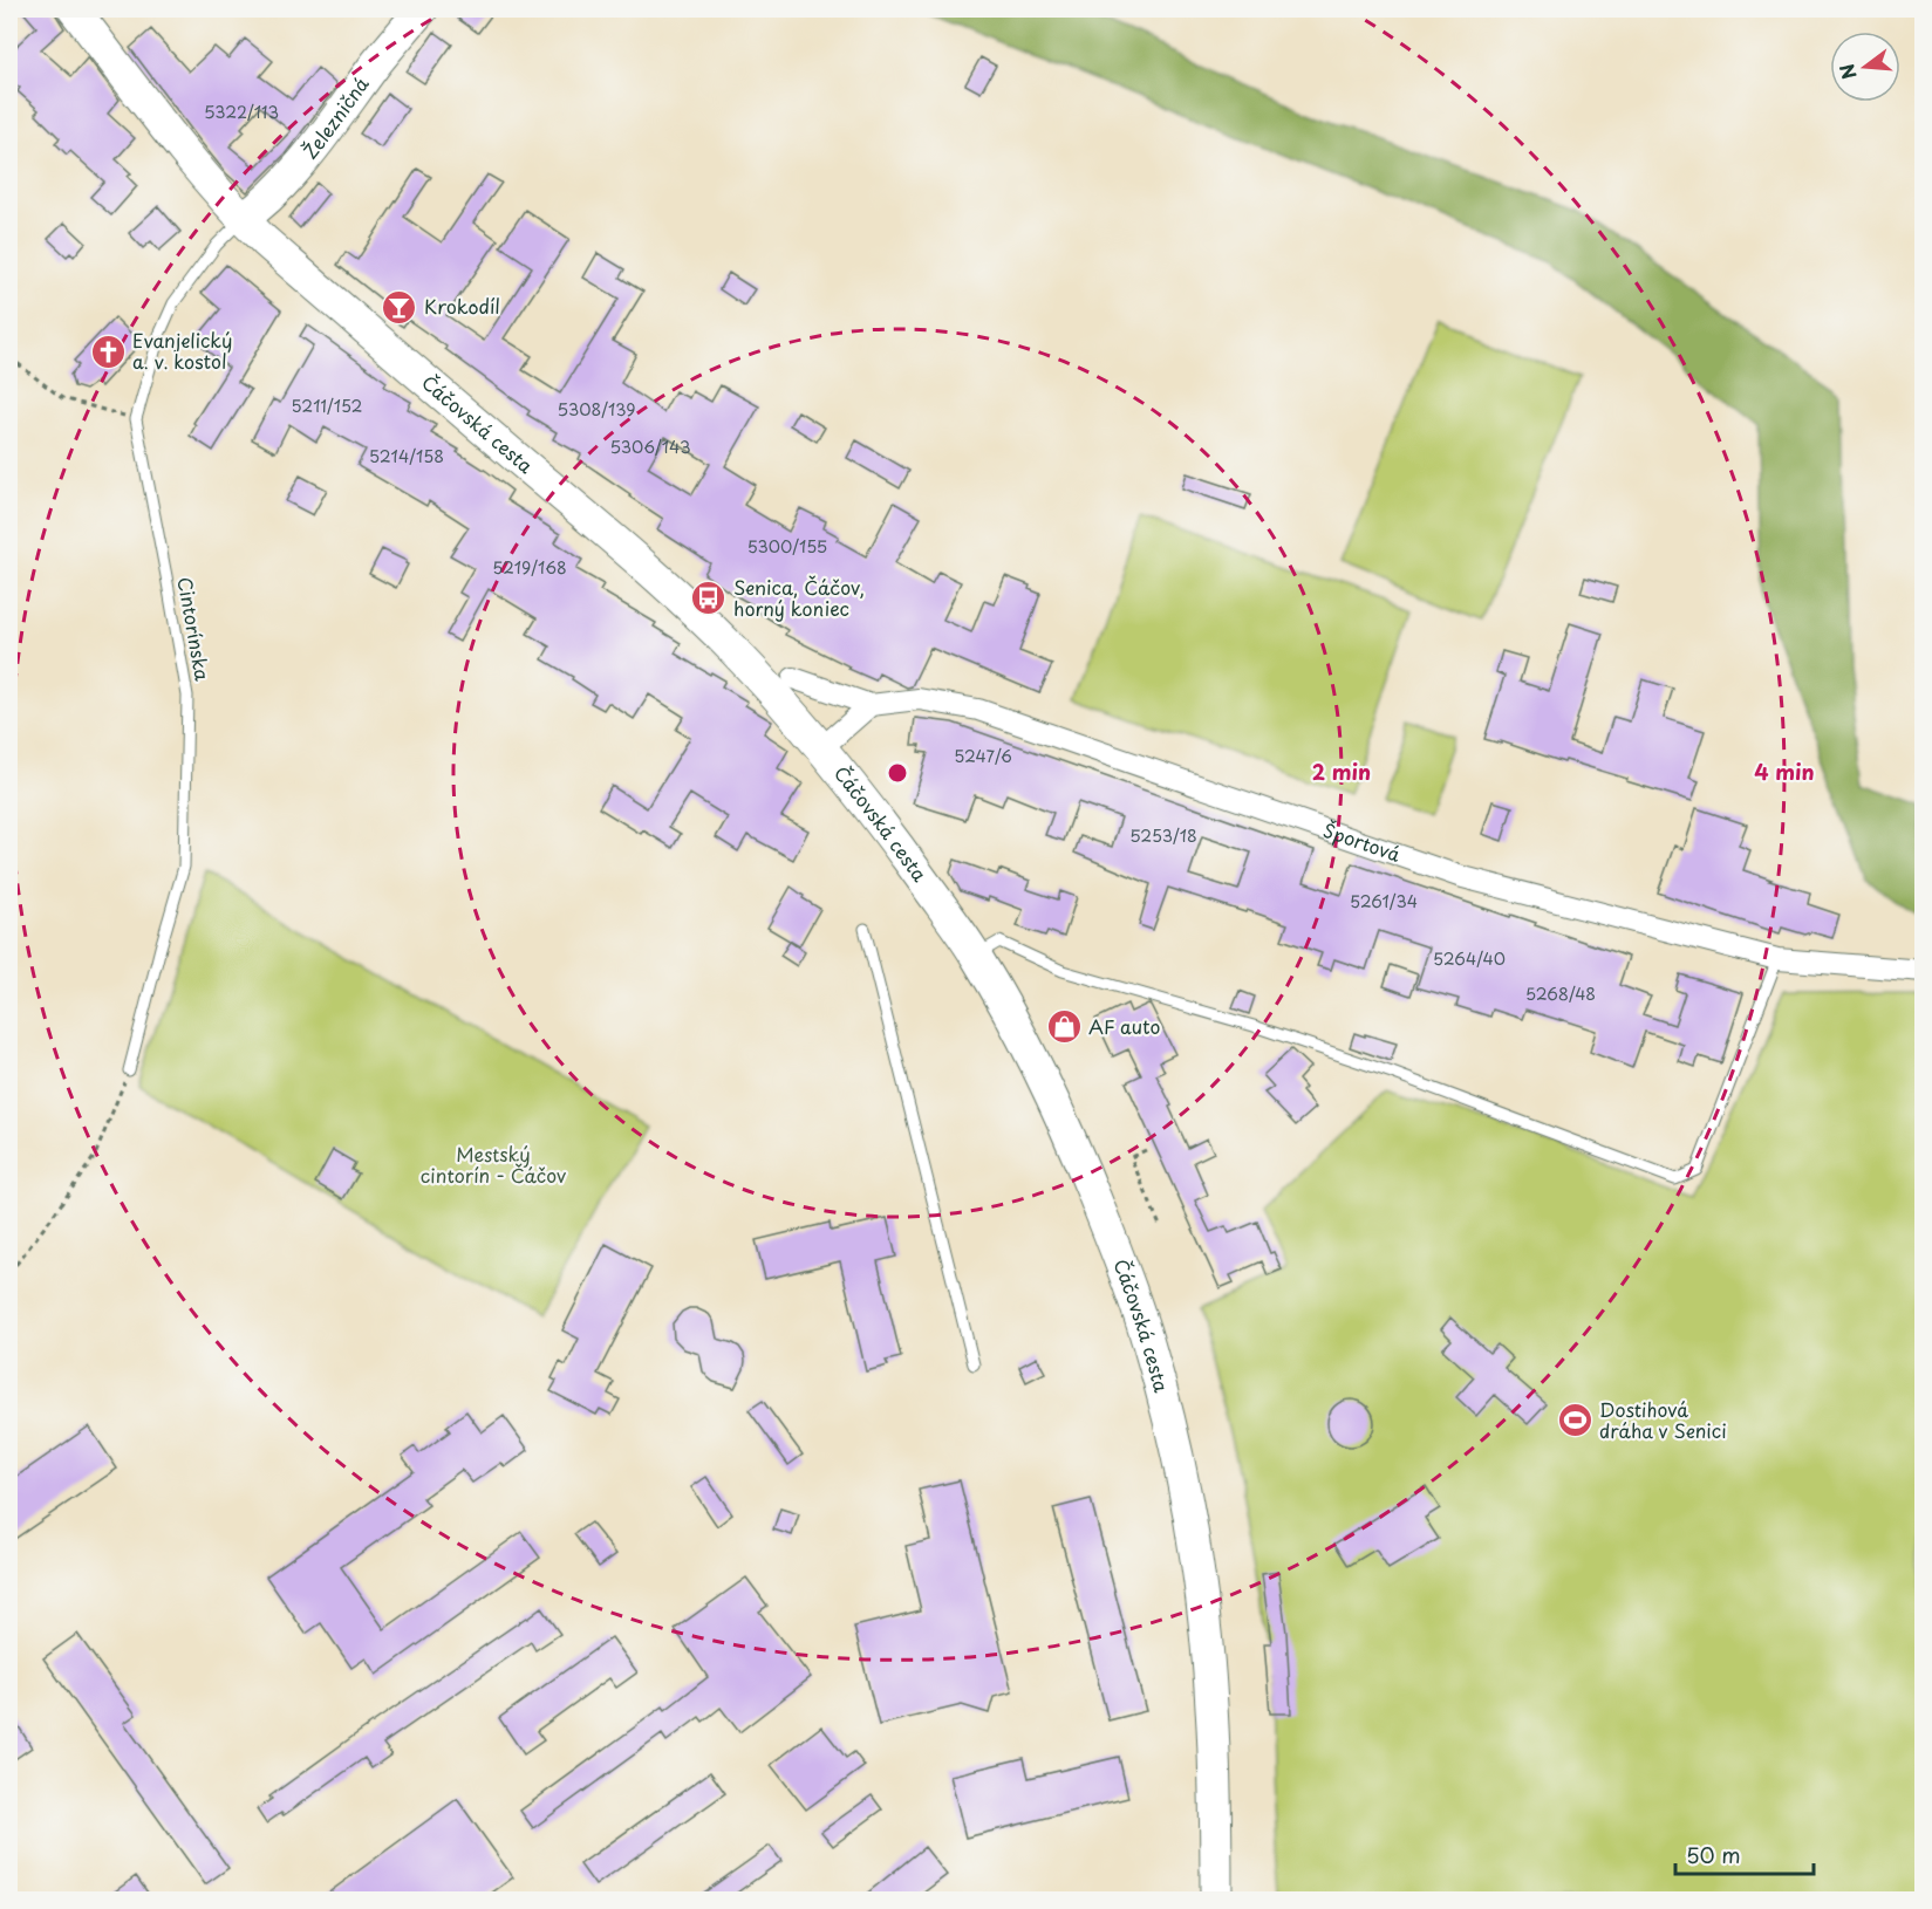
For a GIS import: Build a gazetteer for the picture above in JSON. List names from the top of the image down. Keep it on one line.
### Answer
{"streets":{"main road":["Železničná","Čáčovská cesta"],"street":["Športová"],"lane":["Cintorínska"]},"crossings":[["Železničná","Čáčovská cesta"],["Železničná","Cintorínska"],["Čáčovská cesta","Cintorínska"]],"parks":["Mestský cintorín - Čáčov"],"places":{"bar":["Krokodíl"],"church":["Evanjelický a. v. kostol"],"bus stop":["Senica, Čáčov, horný koniec"],"shop":["AF auto"],"sports":["Dostihová dráha v Senici"]},"house_numbers":["5322/113","5211/152","5308/139","5306/143","5214/158","5300/155","5219/168","5247/6","5253/18","5261/34","5264/40","5268/48"],"scale_bar":"50 m","north":"left","rings":["2 min","4 min"]}
